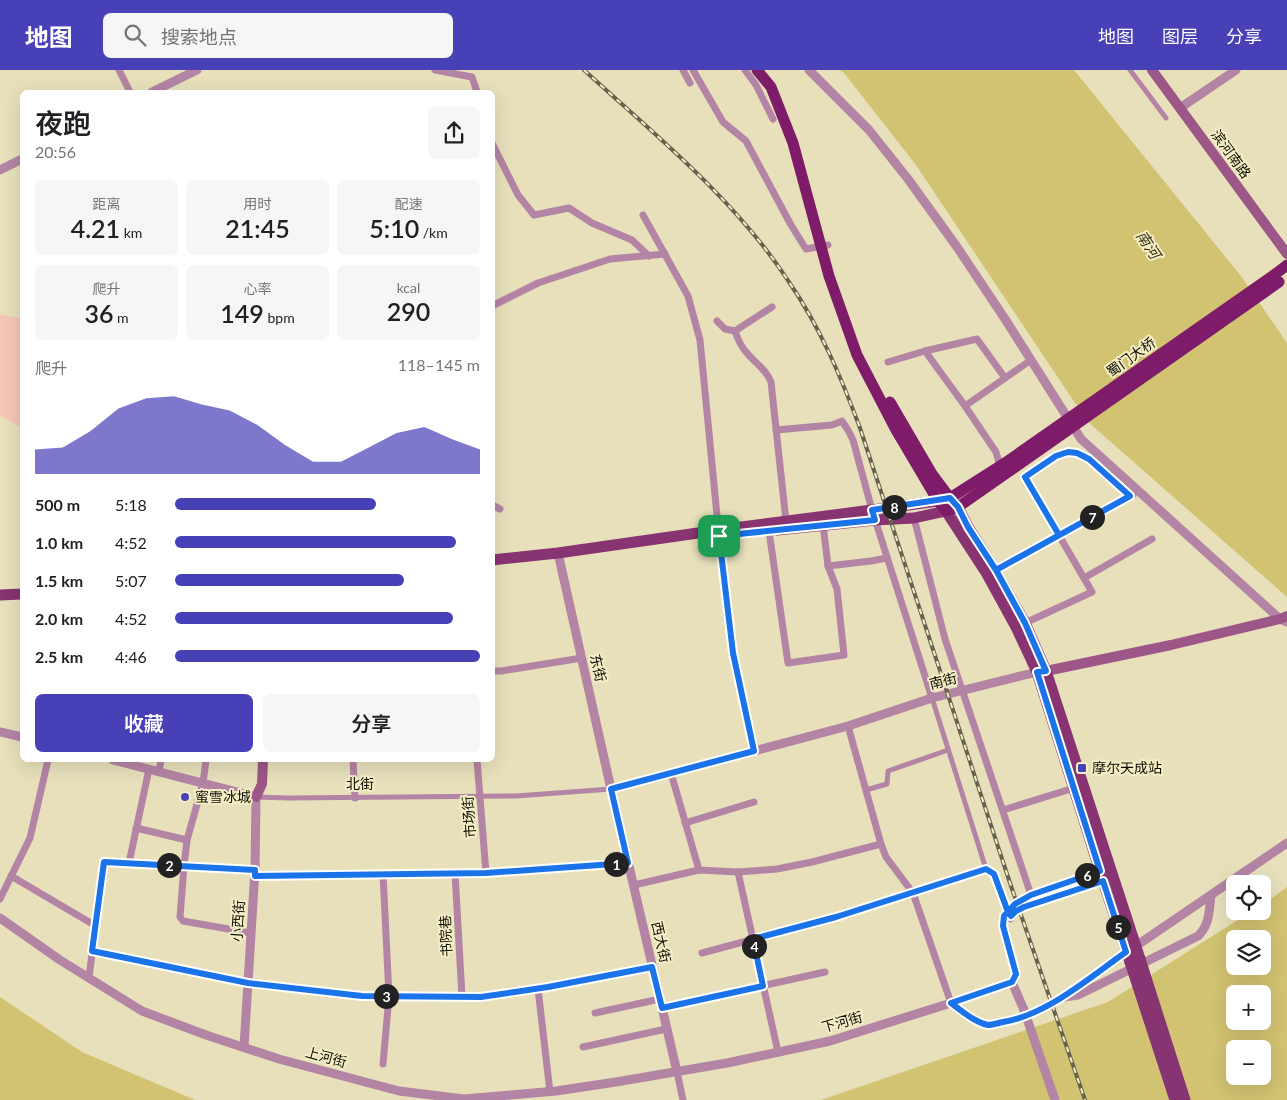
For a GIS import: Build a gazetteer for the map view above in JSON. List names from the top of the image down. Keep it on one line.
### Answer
{"streets":{"highway":["蜀门大桥"],"main road":["滨河南路","南街"],"street":["东街","北街","市场街","小西街","书院巷","西大街","下河街","上河街"]},"crossings":[["东街","南街"],["东街","北街"],["东街","西大街"],["南街","北街"],["南街","西大街"],["北街","市场街"],["北街","小西街"],["北街","西大街"],["小西街","上河街"],["西大街","下河街"],["西大街","上河街"],["下河街","上河街"]],"water":["南河"],"places":{"transit":["摩尔天成站"],"other":["蜜雪冰城"]},"page":{"header":"地图","search":"搜索地点","nav":["地图","图层","分享"],"heading":["夜跑","20:56"],"stats":[["距离","4.21 km"],["用时","21:45"],["配速","5:10 /km"],["爬升","36 m"],["心率","149 bpm"],["kcal","290"]],"chart":["爬升","118–145 m"],"list":[{"name":"500 m","note":"5:18"},{"name":"1.0 km","note":"4:52"},{"name":"1.5 km","note":"5:07"},{"name":"2.0 km","note":"4:52"},{"name":"2.5 km","note":"4:46"}],"pins":["8","7","1","2","6","5","4","3"],"buttons":["收藏","分享"],"map_buttons":["+","−"]}}
